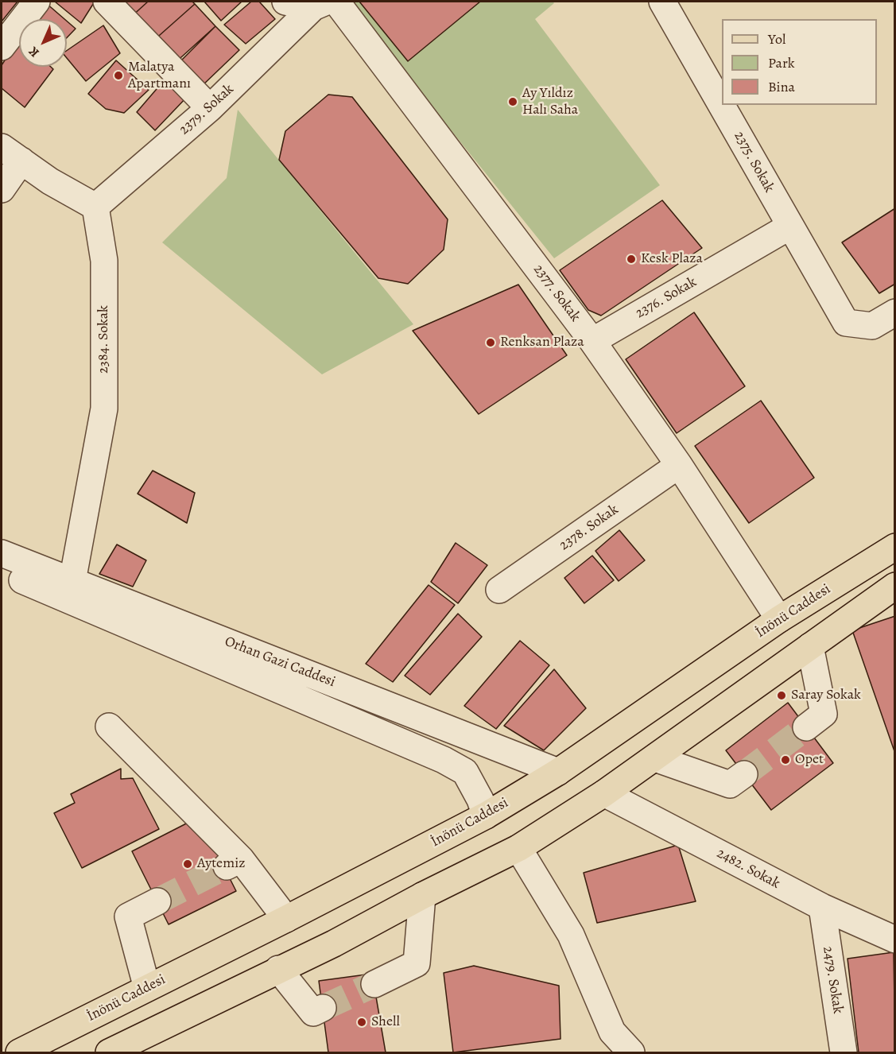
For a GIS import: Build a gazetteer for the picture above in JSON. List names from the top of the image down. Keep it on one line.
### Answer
{"streets":{"main road":["İnönü Caddesi"],"street":["2379. Sokak","2375. Sokak","2377. Sokak","2376. Sokak","2384. Sokak","2378. Sokak","Orhan Gazi Caddesi","2482. Sokak","2479. Sokak"]},"crossings":[["2379. Sokak","2377. Sokak"],["2379. Sokak","2384. Sokak"],["2375. Sokak","2376. Sokak"],["2377. Sokak","2376. Sokak"],["2377. Sokak","2378. Sokak"],["2377. Sokak","İnönü Caddesi"],["2384. Sokak","Orhan Gazi Caddesi"],["İnönü Caddesi","Orhan Gazi Caddesi"],["2482. Sokak","2479. Sokak"]],"places":["Malatya Apartmanı","Ay Yıldız Halı Saha","Kesk Plaza","Renksan Plaza","Saray Sokak","Opet","Aytemiz","Shell"],"legend":["Yol","Park","Bina"],"north":"bottom left"}
